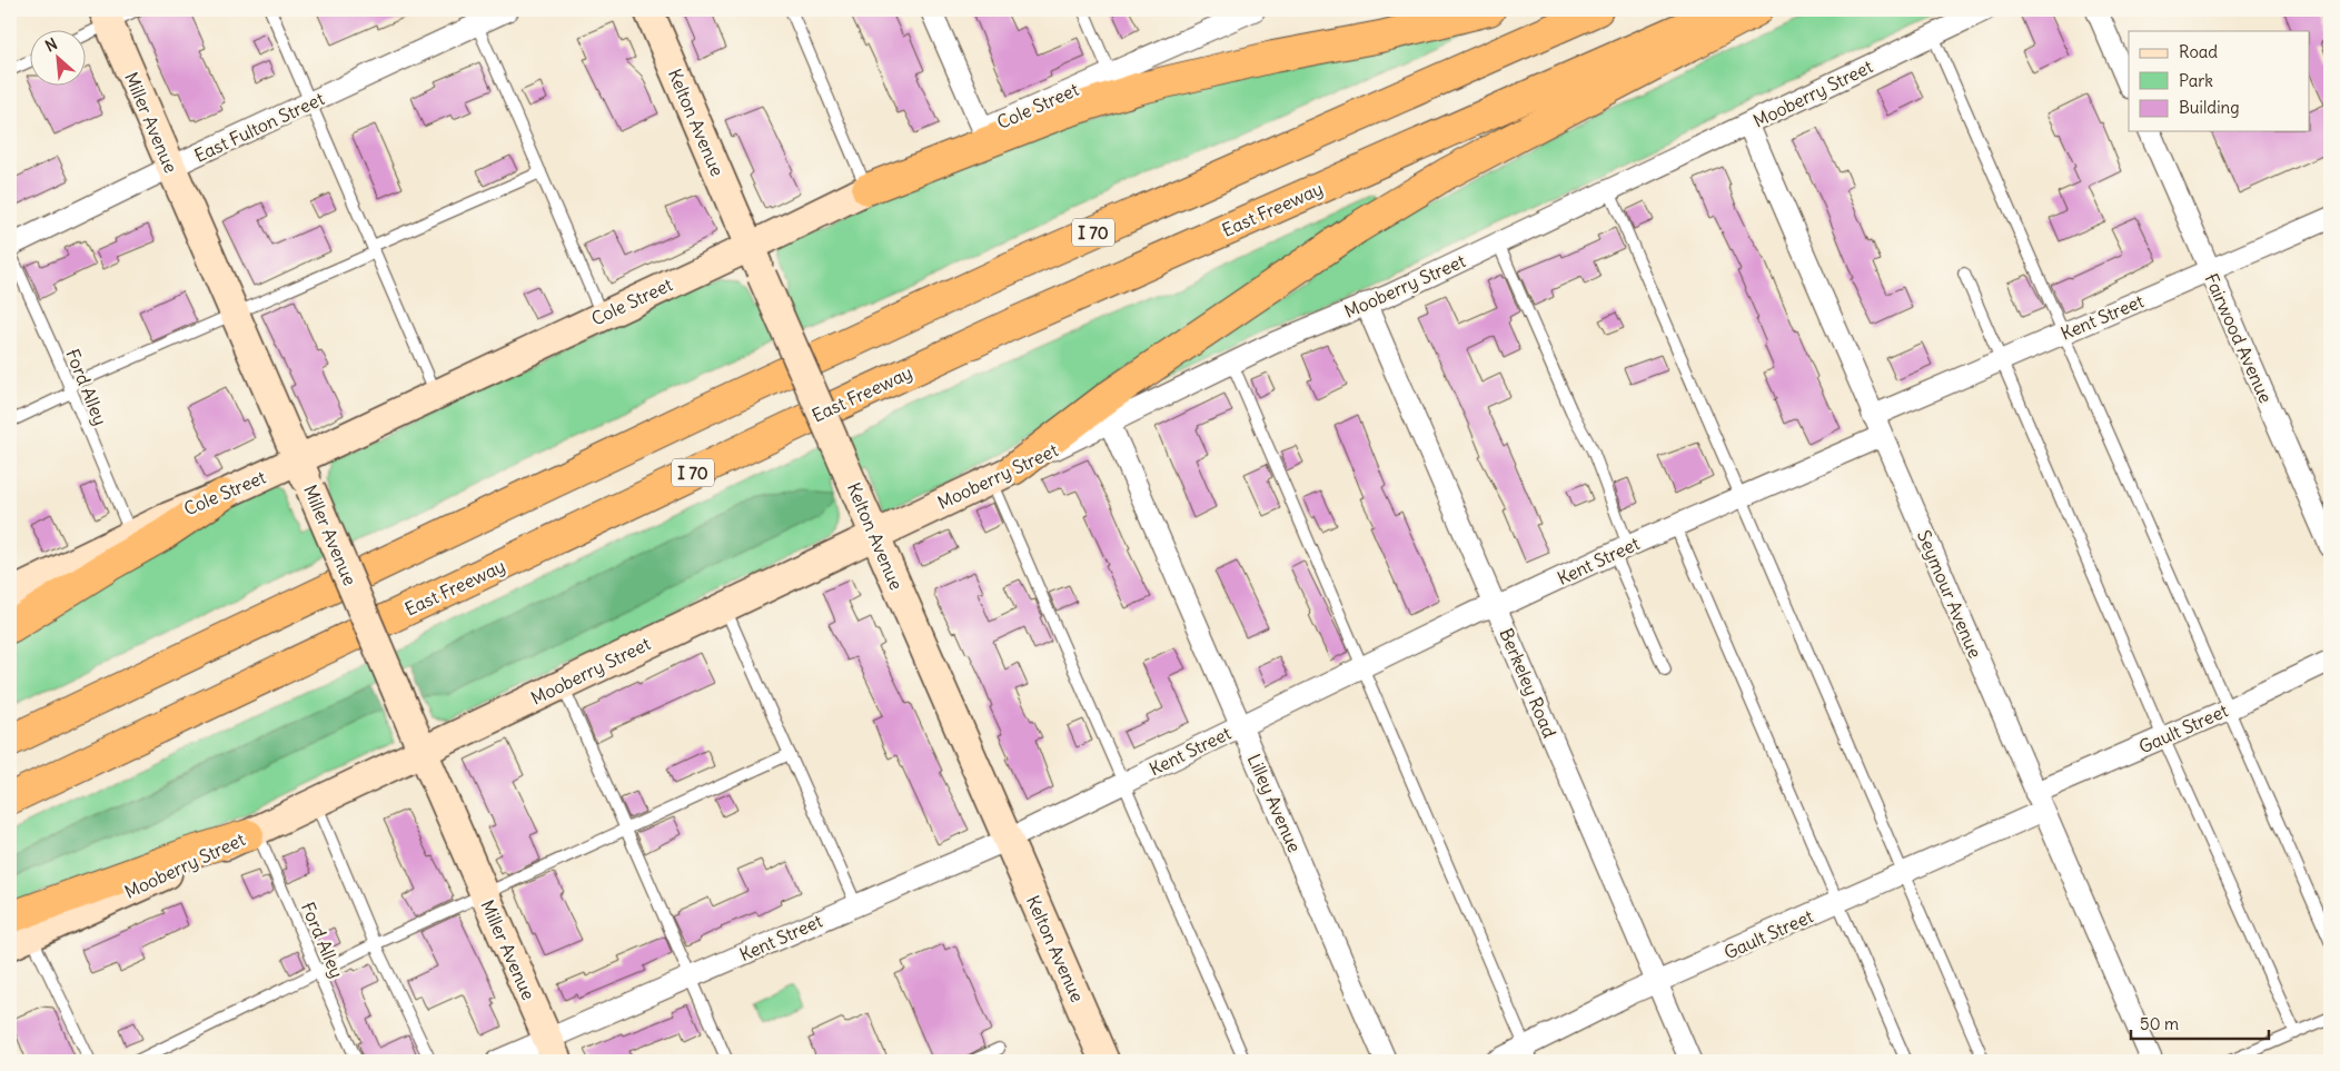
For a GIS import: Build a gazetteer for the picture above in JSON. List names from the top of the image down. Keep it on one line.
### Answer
{"streets":{"highway":["East Freeway","I 70"],"main road":["Mooberry Street","Cole Street","Miller Avenue","Kelton Avenue"],"street":["East Fulton Street","Kent Street","Fairwood Avenue","Seymour Avenue","Berkeley Road","Gault Street","Lilley Avenue"],"lane":["Ford Alley"]},"crossings":[["Mooberry Street","Miller Avenue"],["Mooberry Street","Kelton Avenue"],["Mooberry Street","Ford Alley"],["Mooberry Street","Seymour Avenue"],["Mooberry Street","Berkeley Road"],["Mooberry Street","Lilley Avenue"],["Cole Street","Miller Avenue"],["Cole Street","Kelton Avenue"],["Cole Street","Ford Alley"],["Miller Avenue","East Fulton Street"],["Miller Avenue","Kent Street"],["Kelton Avenue","Kent Street"],["Kent Street","Fairwood Avenue"],["Kent Street","Seymour Avenue"],["Kent Street","Berkeley Road"],["Kent Street","Lilley Avenue"],["Seymour Avenue","Gault Street"],["Berkeley Road","Gault Street"]],"legend":["Road","Park","Building"],"scale_bar":"50 m","north":"top left"}
